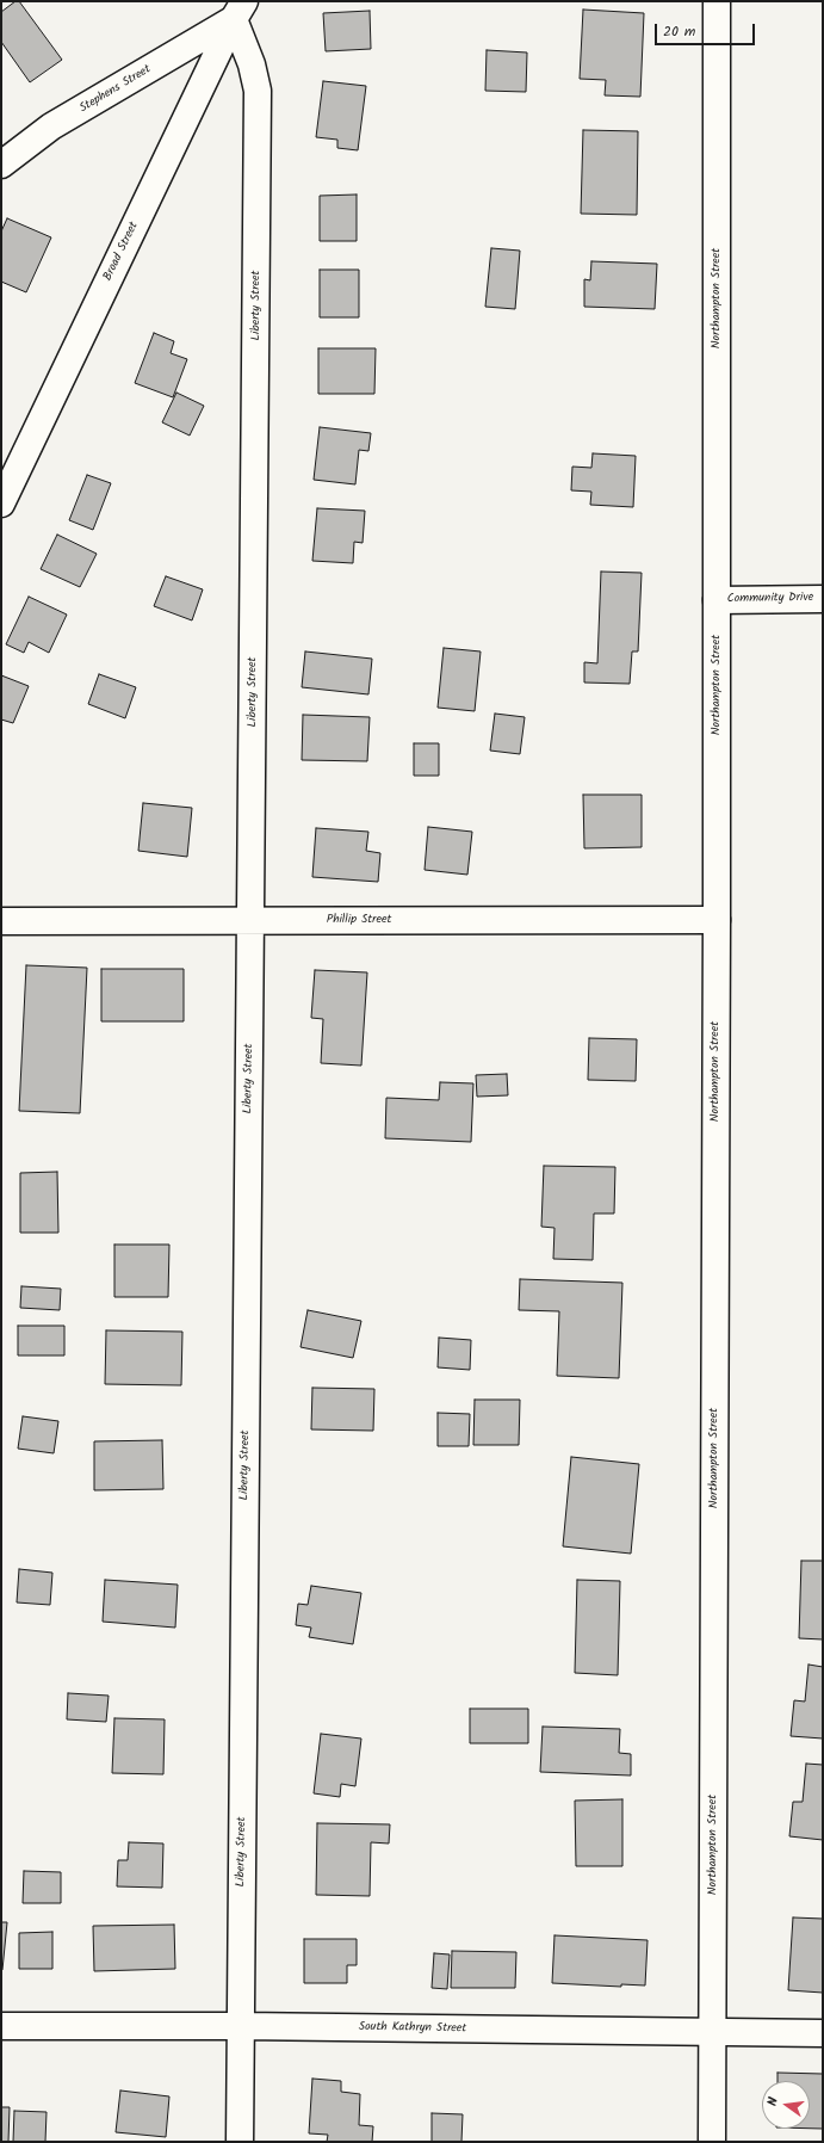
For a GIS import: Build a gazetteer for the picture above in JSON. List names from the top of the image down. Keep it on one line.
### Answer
{"streets":{"street":["Stephens Street","Broad Street","Northampton Street","Liberty Street","Community Drive","Phillip Street","South Kathryn Street"]},"crossings":[["Stephens Street","Broad Street"],["Stephens Street","Liberty Street"],["Broad Street","Liberty Street"],["Northampton Street","Community Drive"],["Northampton Street","Phillip Street"],["Northampton Street","South Kathryn Street"],["Liberty Street","Phillip Street"],["Liberty Street","South Kathryn Street"]],"scale_bar":"20 m","north":"left"}
